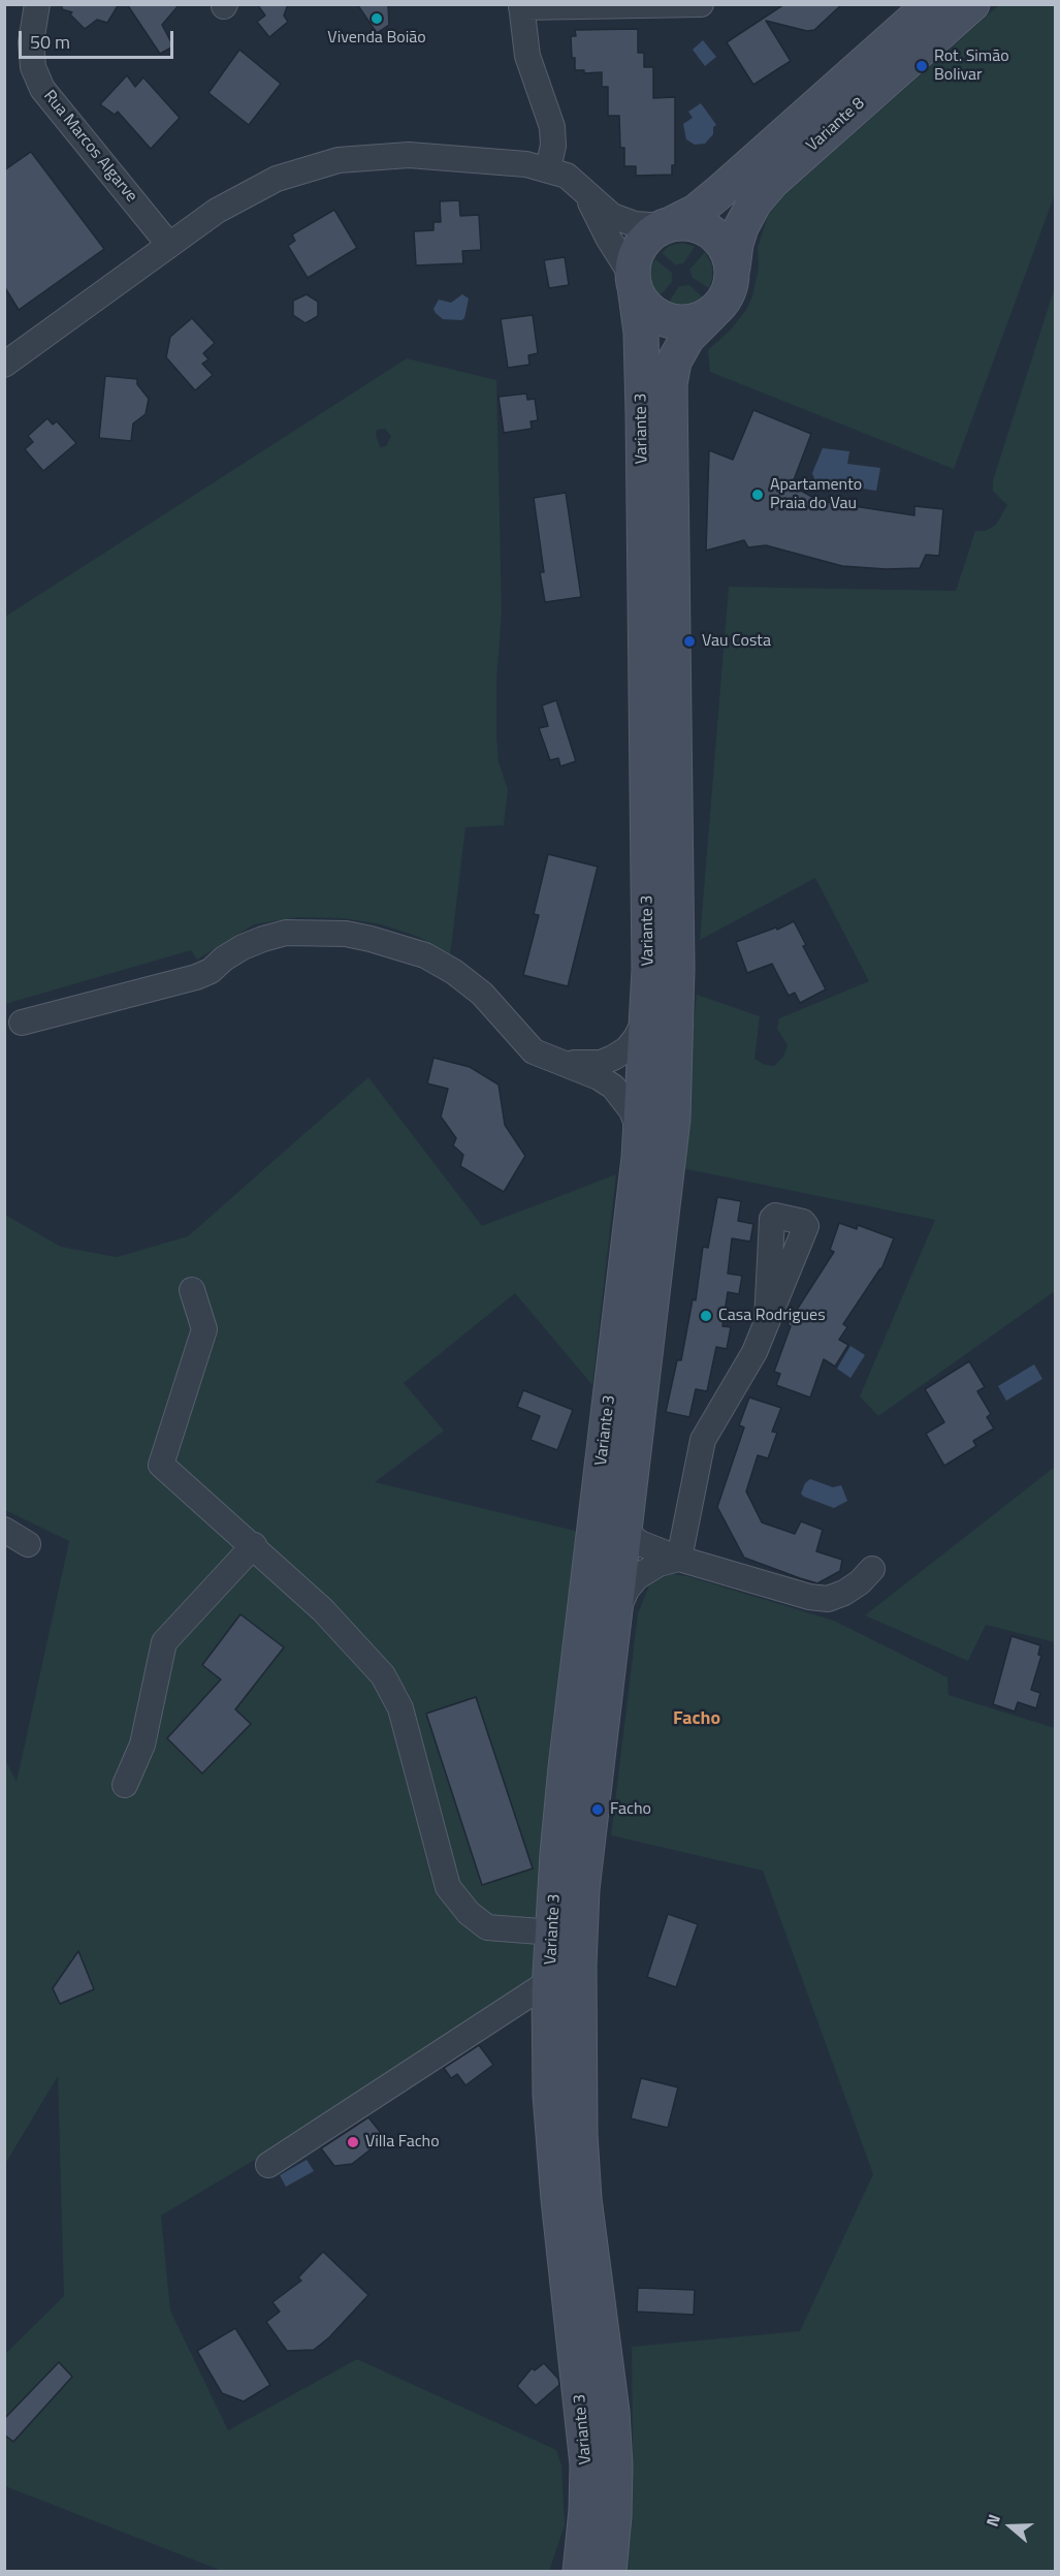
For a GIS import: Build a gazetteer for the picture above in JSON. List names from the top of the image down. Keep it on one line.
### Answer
{"streets":{"main road":["Variante 8","Variante 3"],"street":["Rua Marcos Algarve"]},"crossings":[["Variante 8","Variante 3"]],"districts":["Facho"],"places":["Vivenda Boião","Rot. Simão Bolivar","Apartamento Praia do Vau","Vau Costa","Casa Rodrigues","Facho","Villa Facho"],"scale_bar":"50 m","north":"left"}
